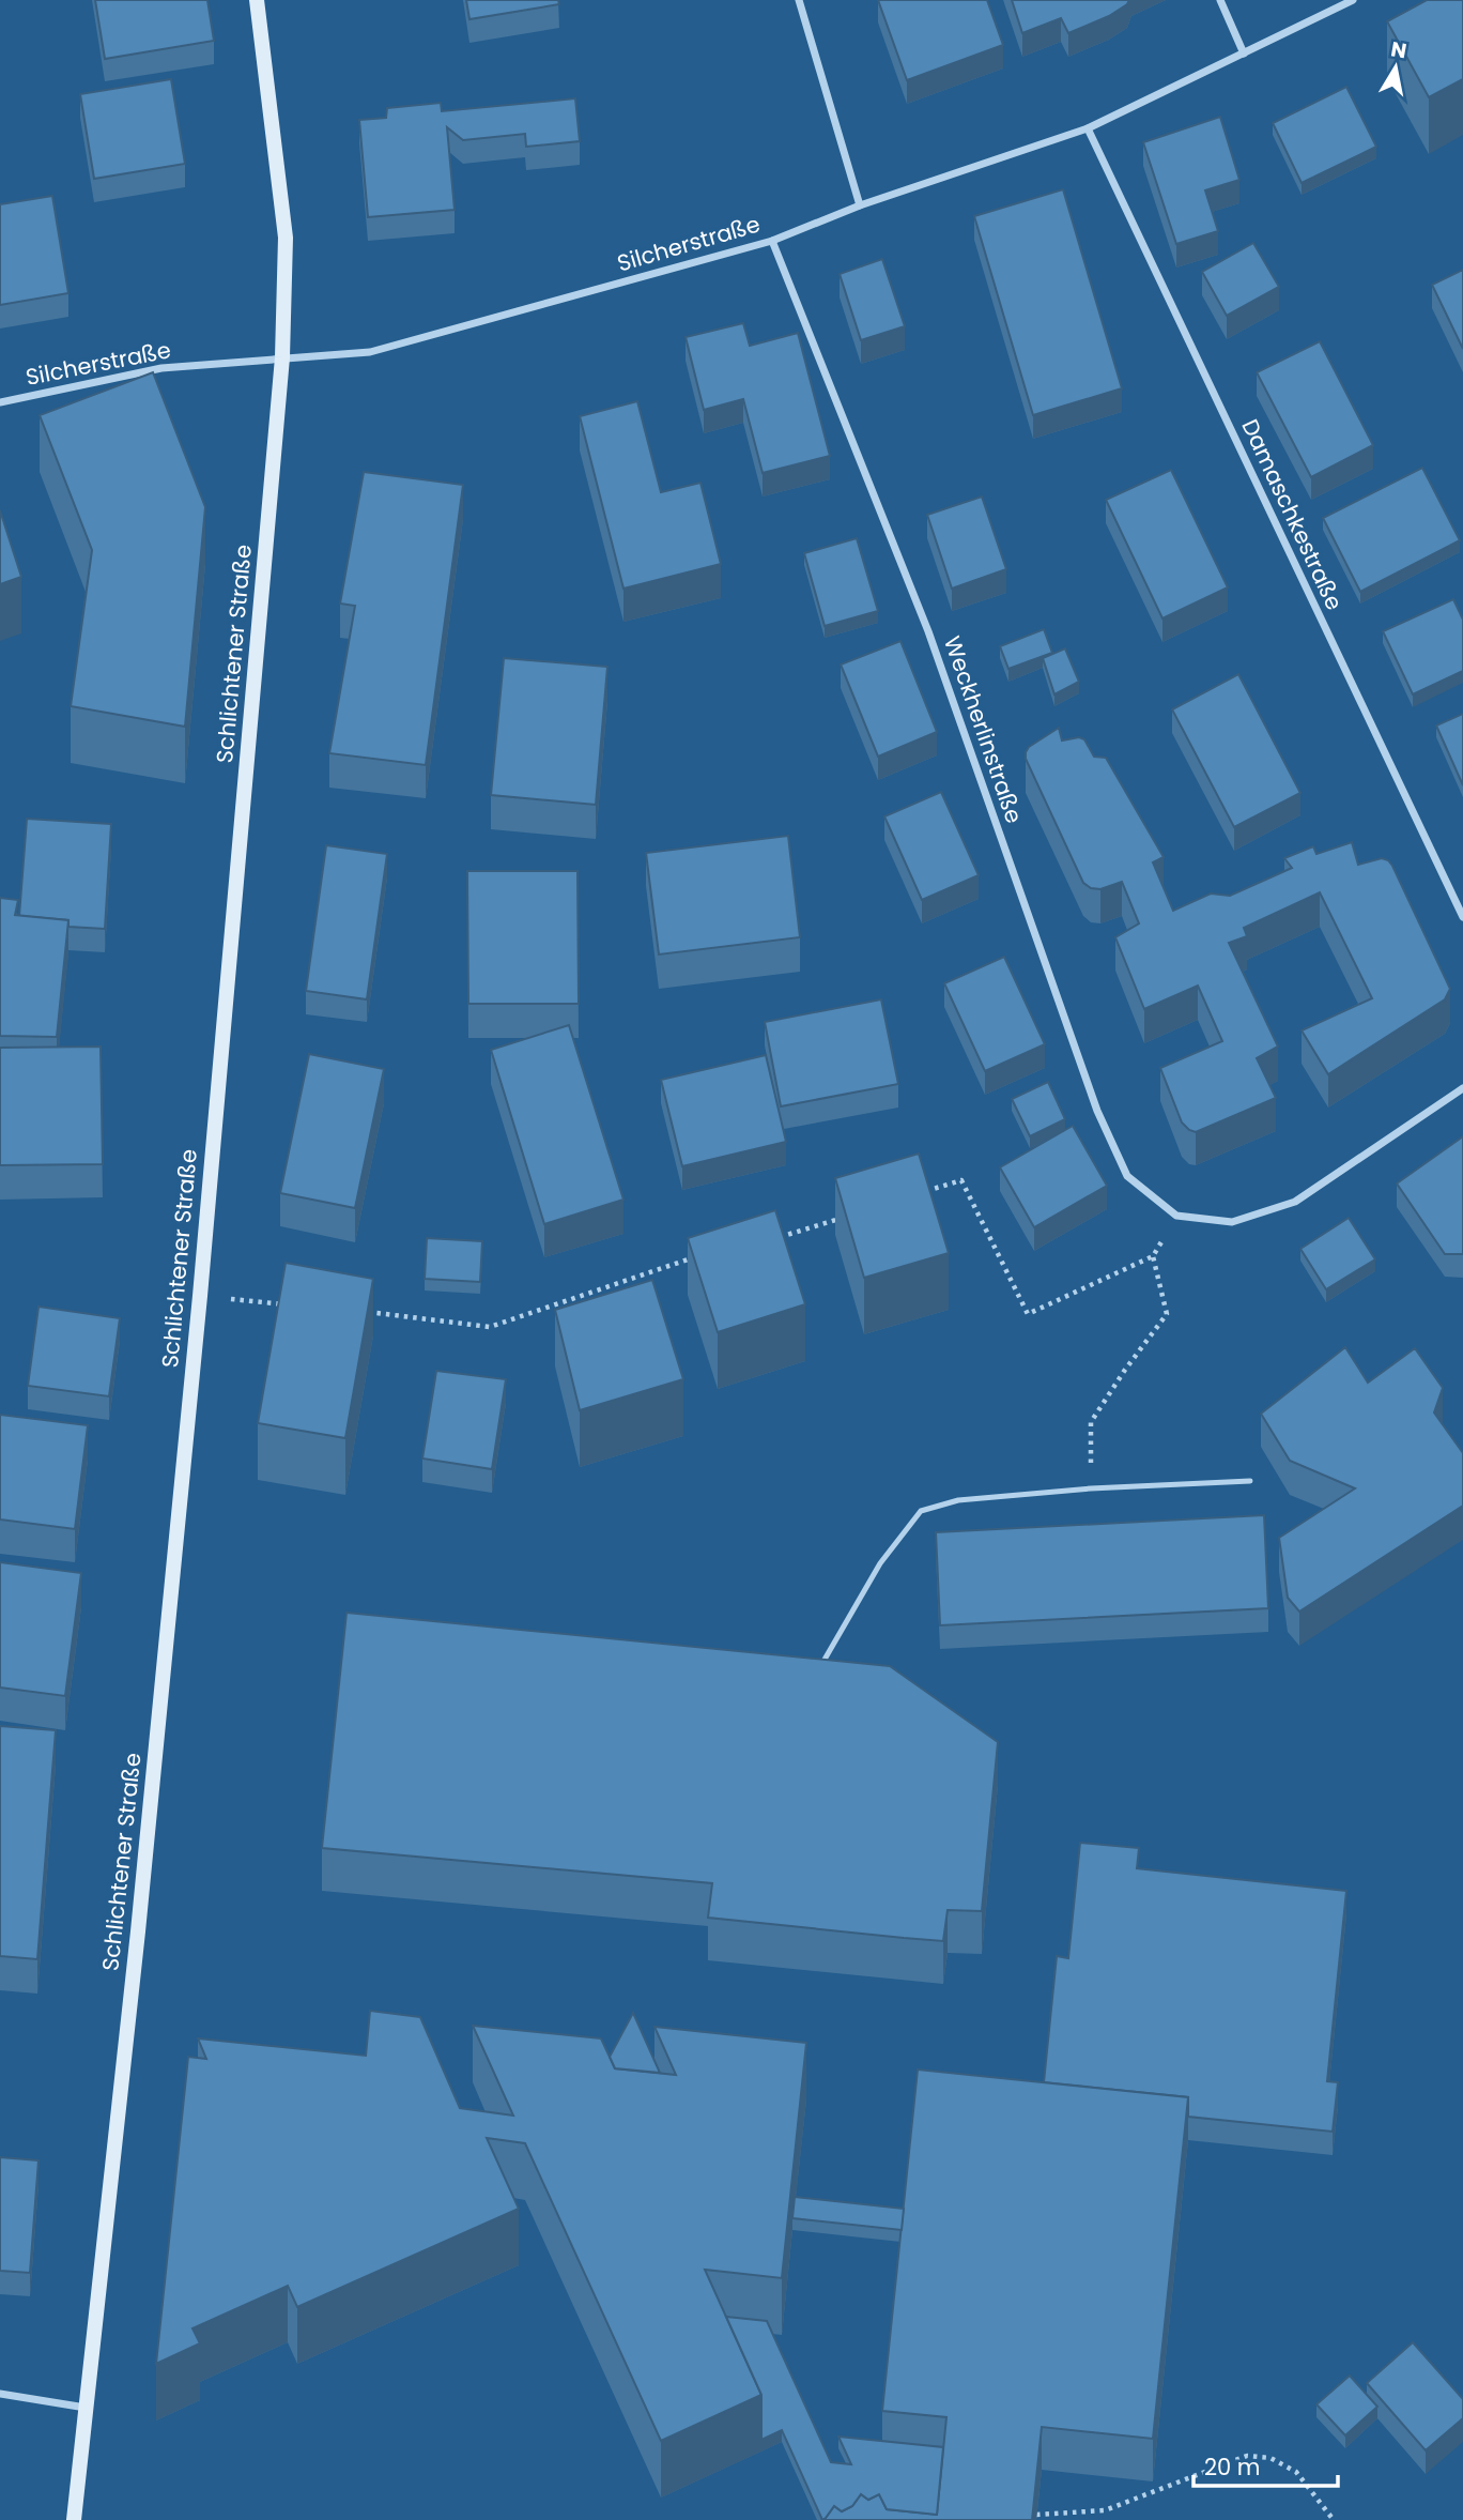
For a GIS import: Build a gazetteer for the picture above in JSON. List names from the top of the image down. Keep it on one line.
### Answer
{"streets":{"main road":["Schlichtener Straße"],"street":["Silcherstraße","Damaschkestraße","Weckherlinstraße"]},"crossings":[["Silcherstraße","Damaschkestraße"],["Silcherstraße","Schlichtener Straße"],["Silcherstraße","Weckherlinstraße"]],"scale_bar":"20 m","north":"top"}
